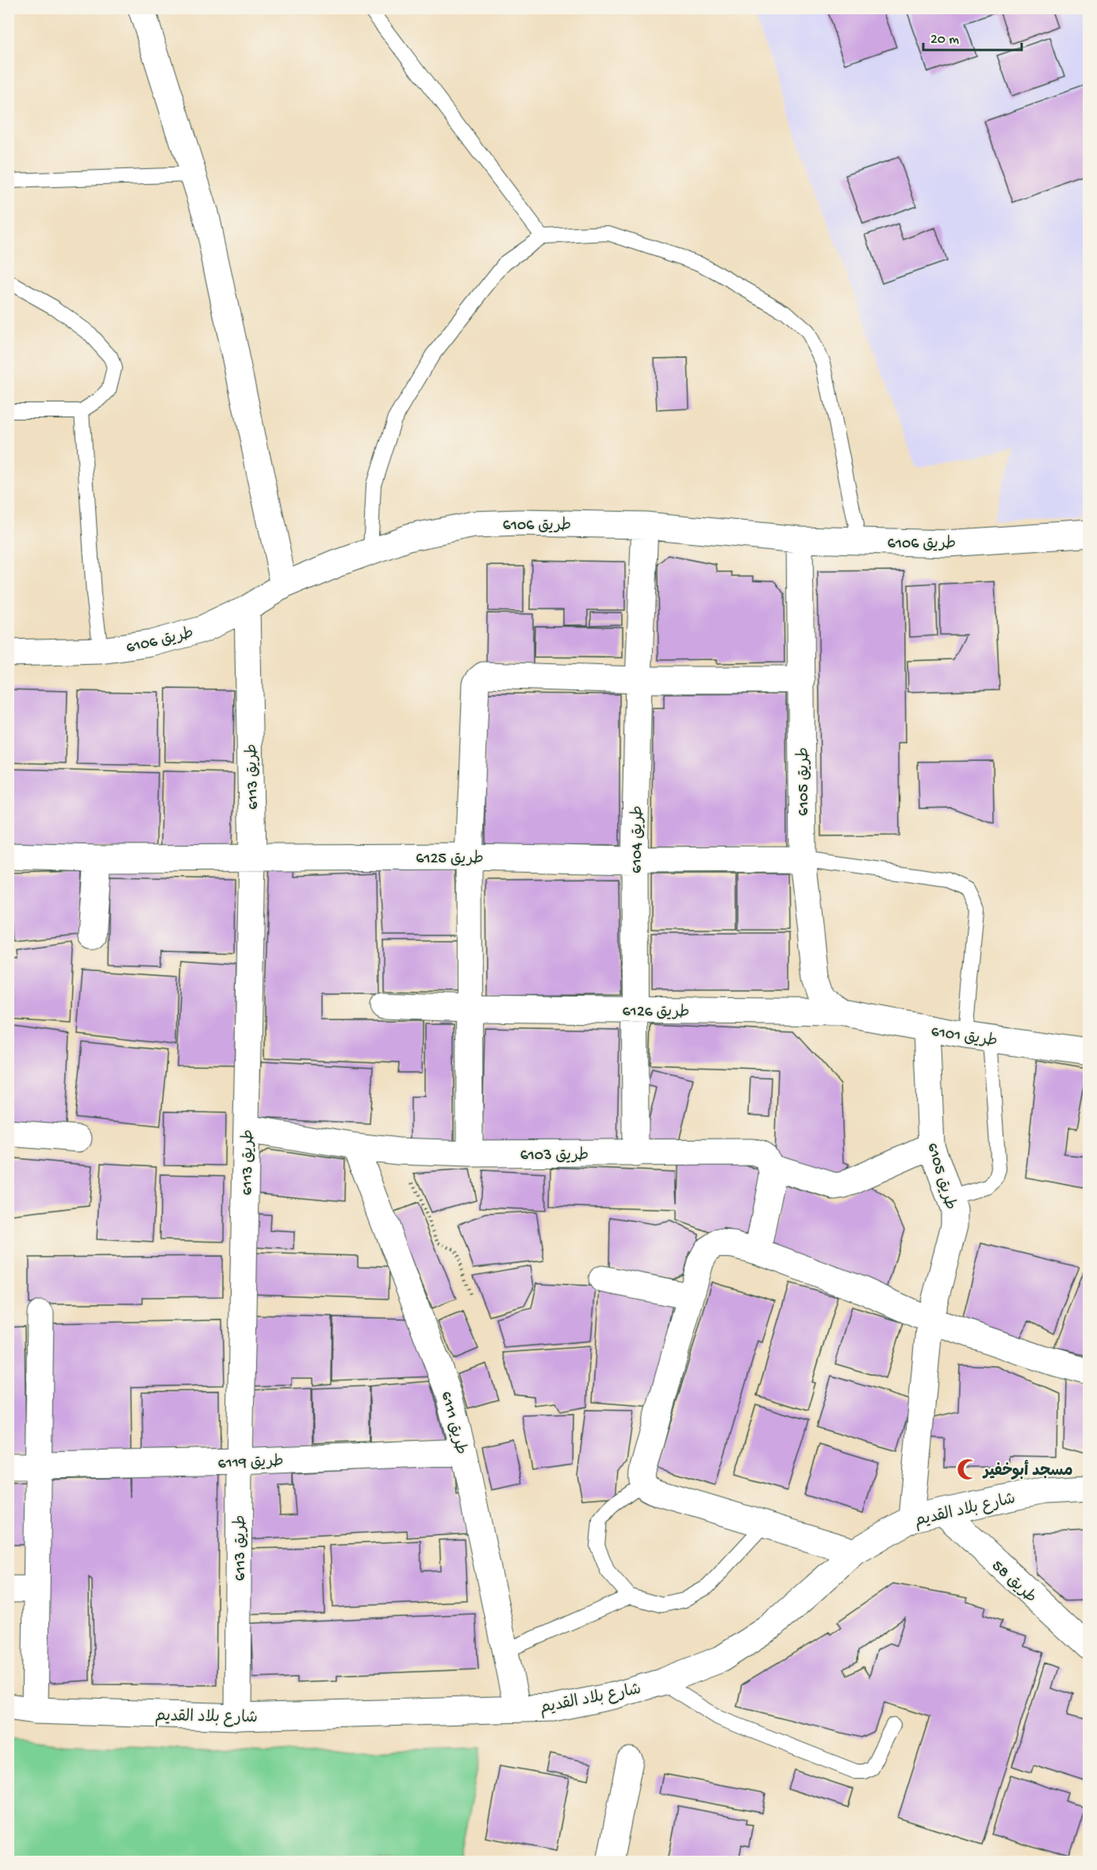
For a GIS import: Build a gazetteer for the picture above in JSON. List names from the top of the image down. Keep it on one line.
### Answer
{"streets":{"street":["طريق 6106","طريق 6113","طريق 6105","طريق 6104","طريق 6125","طريق 6126","طريق 6101","طريق 6103","طريق 6111","طريق 6119","شارع بلاد القديم","طريق 58"]},"crossings":[["طريق 6106","طريق 6113"],["طريق 6106","طريق 6105"],["طريق 6106","طريق 6104"],["طريق 6113","طريق 6125"],["طريق 6113","طريق 6103"],["طريق 6113","طريق 6119"],["طريق 6113","شارع بلاد القديم"],["طريق 6105","طريق 6125"],["طريق 6105","طريق 6126"],["طريق 6105","طريق 6101"],["طريق 6105","شارع بلاد القديم"],["طريق 6104","طريق 6125"],["طريق 6104","طريق 6126"],["طريق 6104","طريق 6103"],["طريق 6126","طريق 6101"],["طريق 6103","طريق 6111"],["طريق 6111","طريق 6119"],["طريق 6111","شارع بلاد القديم"],["شارع بلاد القديم","طريق 58"]],"places":{"mosque":["مسجد أبوخفير"]},"scale_bar":"20 m"}
